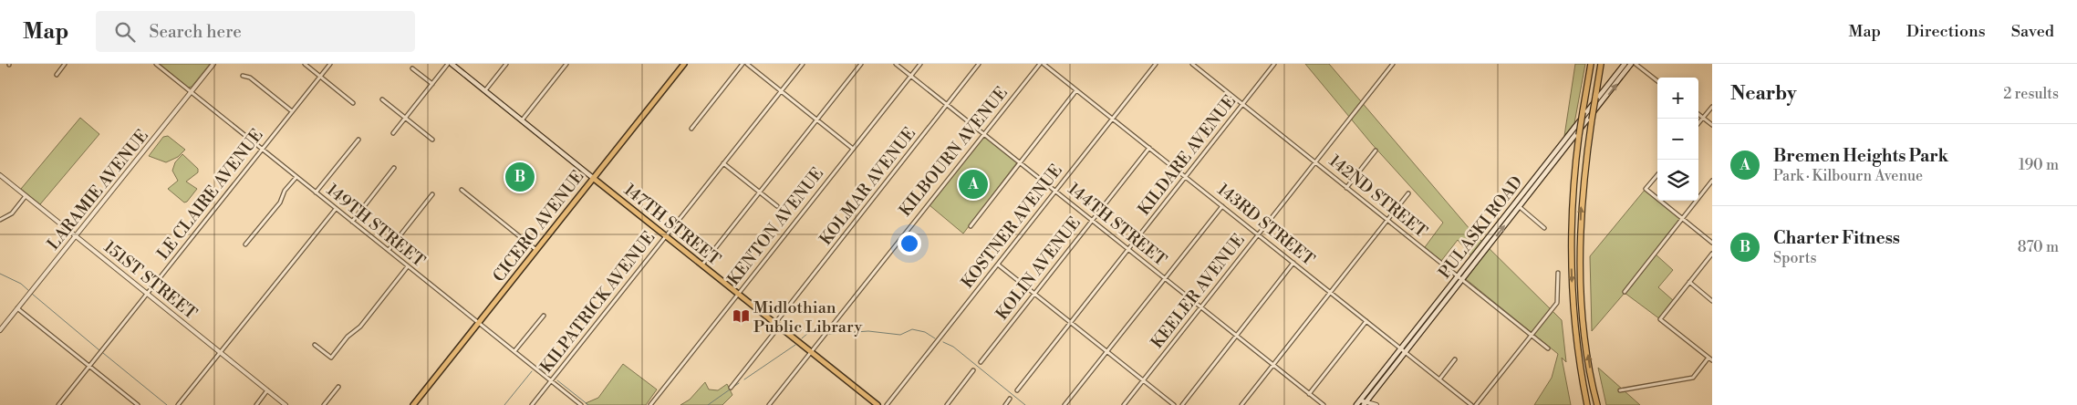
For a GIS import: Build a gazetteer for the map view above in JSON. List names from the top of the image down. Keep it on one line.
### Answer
{"streets":{"main road":["147TH STREET","CICERO AVENUE","PULASKI ROAD"],"street":["KILBOURN AVENUE","KILDARE AVENUE","KOLMAR AVENUE","LARAMIE AVENUE","LE CLAIRE AVENUE","142ND STREET","144TH STREET","143RD STREET","149TH STREET","KENTON AVENUE","KOSTNER AVENUE","KOLIN AVENUE","151ST STREET","KEELER AVENUE","KILPATRICK AVENUE"]},"crossings":[["KILBOURN AVENUE","147TH STREET"],["KILBOURN AVENUE","144TH STREET"],["KILDARE AVENUE","142ND STREET"],["KILDARE AVENUE","144TH STREET"],["KILDARE AVENUE","143RD STREET"],["KOLMAR AVENUE","147TH STREET"],["KOLMAR AVENUE","144TH STREET"],["LARAMIE AVENUE","149TH STREET"],["LARAMIE AVENUE","151ST STREET"],["LE CLAIRE AVENUE","149TH STREET"],["LE CLAIRE AVENUE","151ST STREET"],["142ND STREET","PULASKI ROAD"],["142ND STREET","KEELER AVENUE"],["147TH STREET","CICERO AVENUE"],["147TH STREET","KENTON AVENUE"],["147TH STREET","KILPATRICK AVENUE"],["144TH STREET","KENTON AVENUE"],["144TH STREET","KOSTNER AVENUE"],["144TH STREET","KOLIN AVENUE"],["144TH STREET","KEELER AVENUE"],["143RD STREET","KOSTNER AVENUE"],["143RD STREET","PULASKI ROAD"],["143RD STREET","KOLIN AVENUE"],["143RD STREET","KEELER AVENUE"],["149TH STREET","CICERO AVENUE"],["149TH STREET","KILPATRICK AVENUE"]],"places":{"library":["Midlothian Public Library"]},"page":{"header":"Map","search":"Search here","nav":["Map","Directions","Saved"],"heading":["Nearby","2 results"],"map_buttons":["+","−"],"list":[{"mark":"A","name":"Bremen Heights Park","note":"Park · Kilbourn Avenue","value":"190 m"},{"mark":"B","name":"Charter Fitness","note":"Sports","value":"870 m"}],"pins":["B","A"]}}
